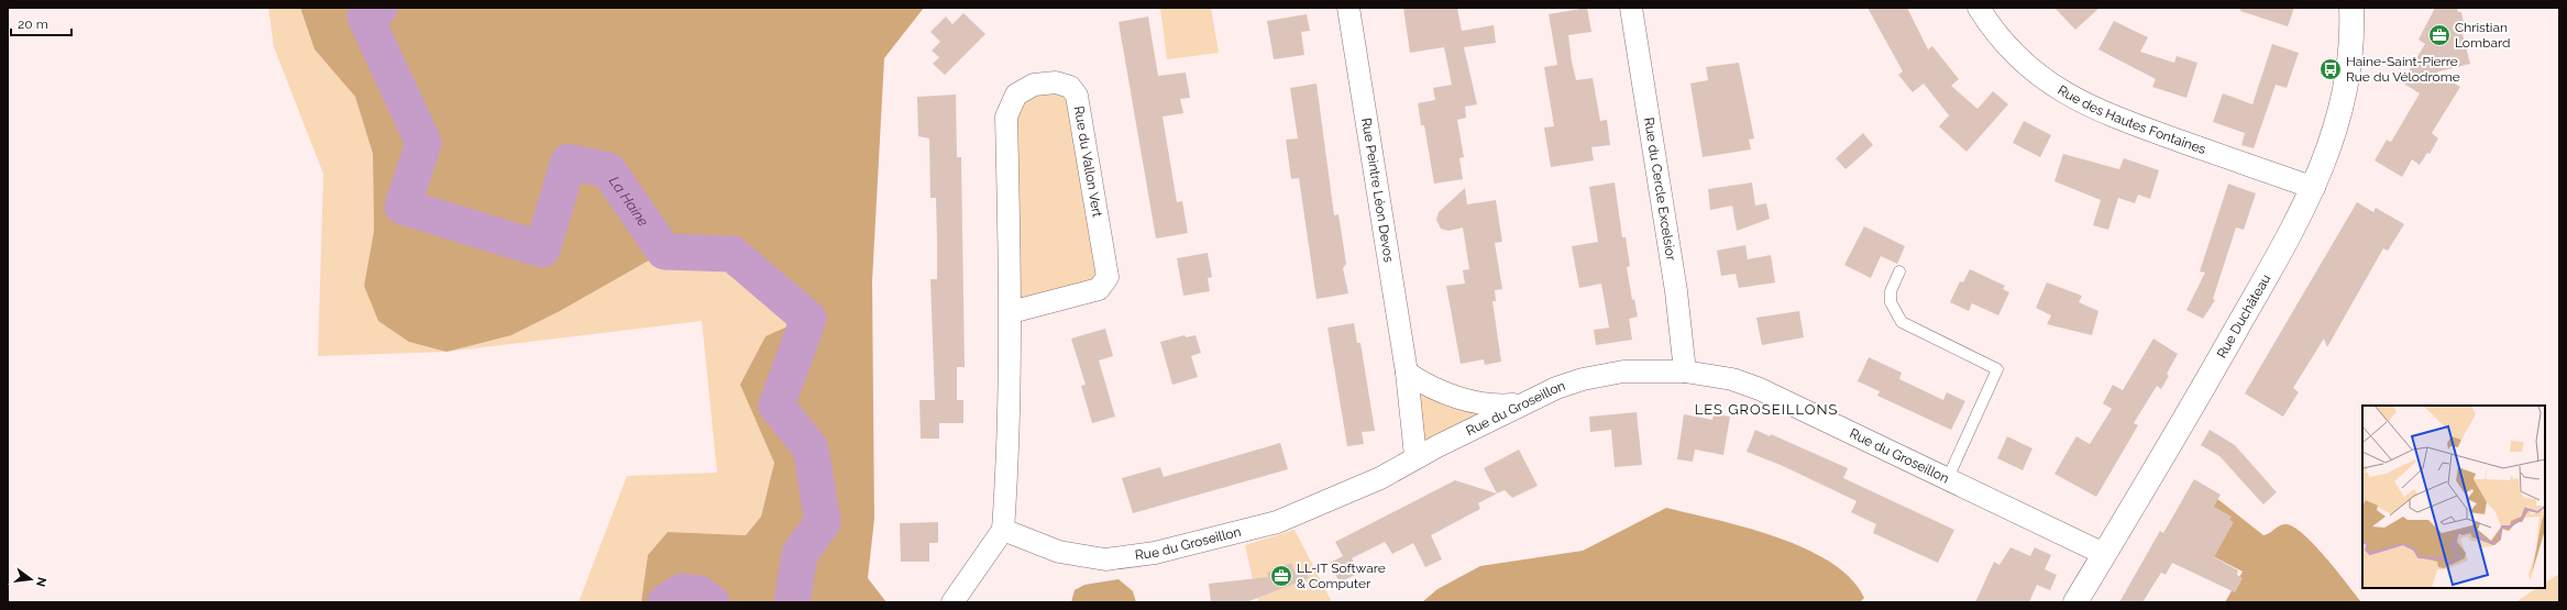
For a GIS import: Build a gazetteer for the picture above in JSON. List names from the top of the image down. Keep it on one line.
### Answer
{"streets":{"street":["Rue des Hautes Fontaines","Rue du Vallon Vert","Rue du Cercle Excelsior","Rue Peintre Léon Devos","Rue Duchâteau","Rue du Groseillon"]},"crossings":[["Rue des Hautes Fontaines","Rue Duchâteau"],["Rue du Vallon Vert","Rue du Groseillon"],["Rue du Cercle Excelsior","Rue du Groseillon"],["Rue Peintre Léon Devos","Rue du Groseillon"],["Rue Duchâteau","Rue du Groseillon"]],"districts":["LES GROSEILLONS"],"water":["La Haine"],"places":{"office":["Christian Lombard","LL-IT Software & Computer"],"bus stop":["Haine-Saint-Pierre Rue du Vélodrome"]},"scale_bar":"20 m","north":"right"}
